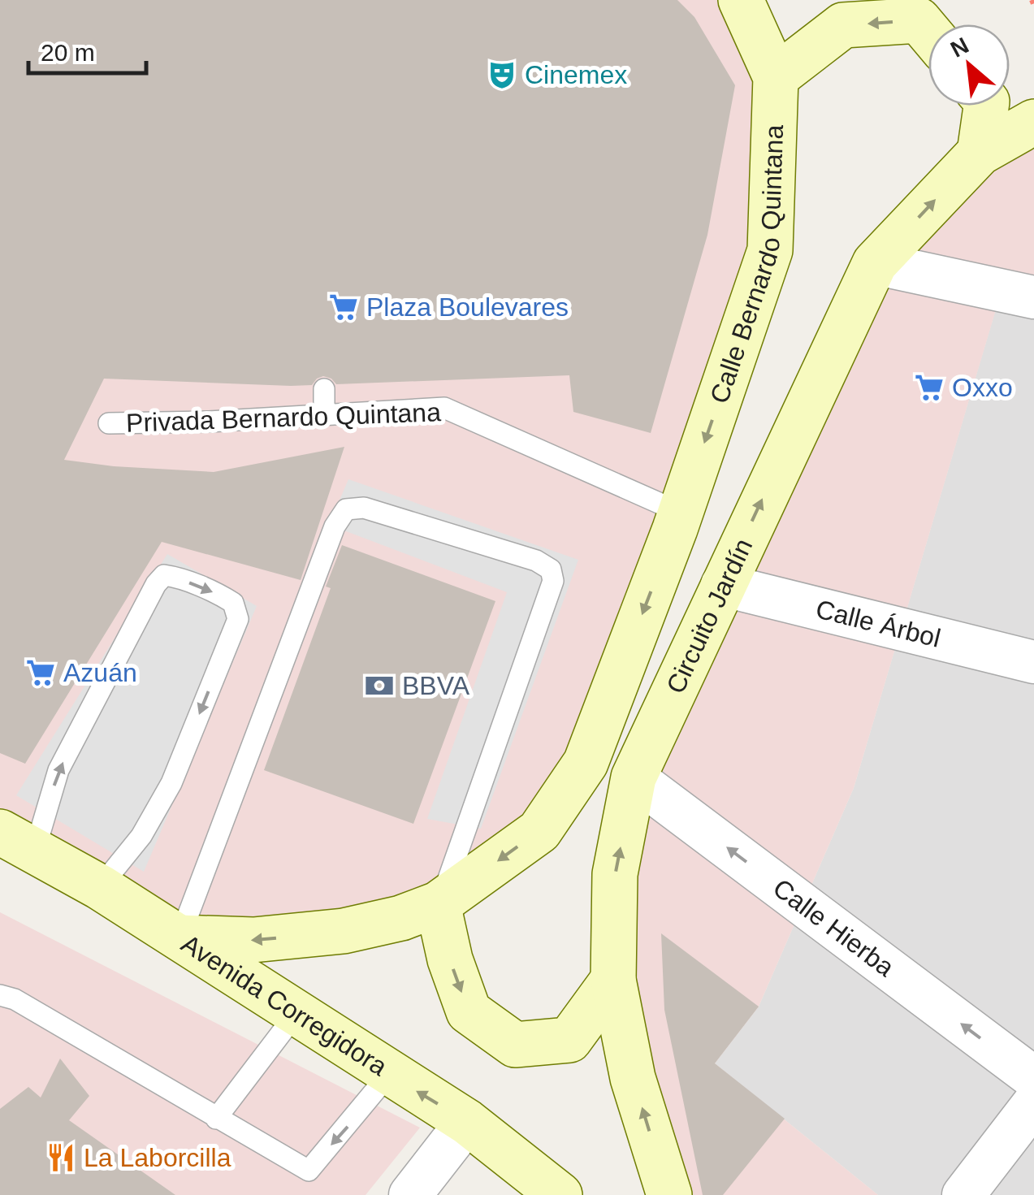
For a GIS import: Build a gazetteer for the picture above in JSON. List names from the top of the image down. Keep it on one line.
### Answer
{"streets":{"street":["Calle Bernardo Quintana","Circuito Jardín","Calle Árbol","Calle Hierba","Avenida Corregidora"],"lane":["Privada Bernardo Quintana"]},"crossings":[["Calle Bernardo Quintana","Privada Bernardo Quintana"],["Circuito Jardín","Calle Árbol"],["Circuito Jardín","Calle Hierba"]],"one_way":["Calle Bernardo Quintana","Calle Hierba"],"places":{"theatre":["Cinemex"],"supermarket":["Plaza Boulevares","Oxxo","Azuán"],"bank":["BBVA"],"restaurant":["La Laborcilla"]},"scale_bar":"20 m","north":"top left"}
